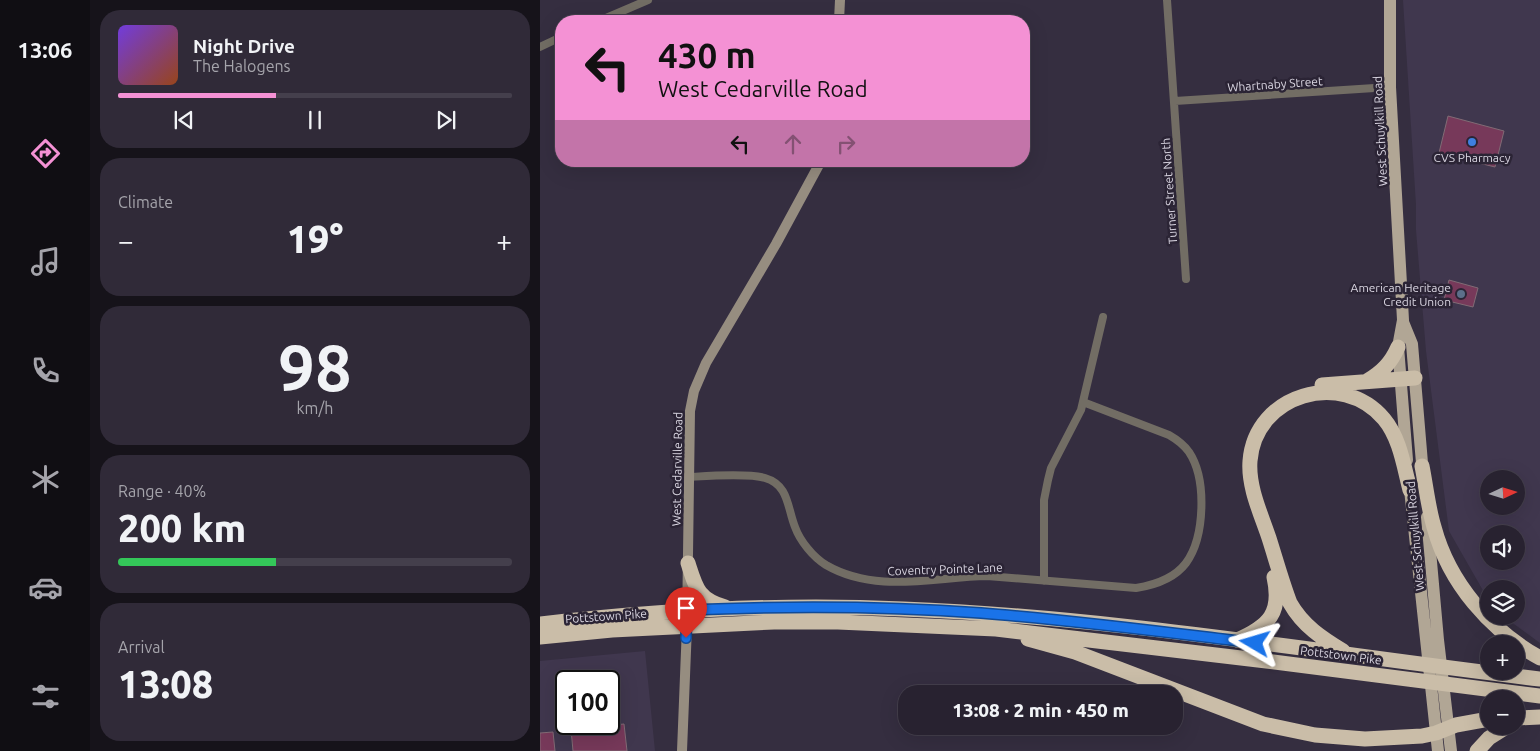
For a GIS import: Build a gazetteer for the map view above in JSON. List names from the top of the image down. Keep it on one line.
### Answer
{"streets":{"highway":["Pottstown Pike"],"main road":["West Schuylkill Road"],"street":["Whartnaby Street","Turner Street North","West Cedarville Road","Coventry Pointe Lane"]},"crossings":[["Whartnaby Street","West Schuylkill Road"],["Whartnaby Street","Turner Street North"],["West Cedarville Road","Coventry Pointe Lane"],["West Cedarville Road","Pottstown Pike"]],"places":["CVS Pharmacy","American Heritage Credit Union"],"north":"right","page":{"tabs":"13:06","turn":["430 m","West Cedarville Road"],"song":["Night Drive","The Halogens"],"tile":["Climate",["98","km/h"],["Range · 40%","200 km"],["Arrival","13:08"]],"heat":["−","19°","+"],"map_buttons":["+","−"],"limit":"100","trip":"13:08 · 2 min · 450 m"}}
